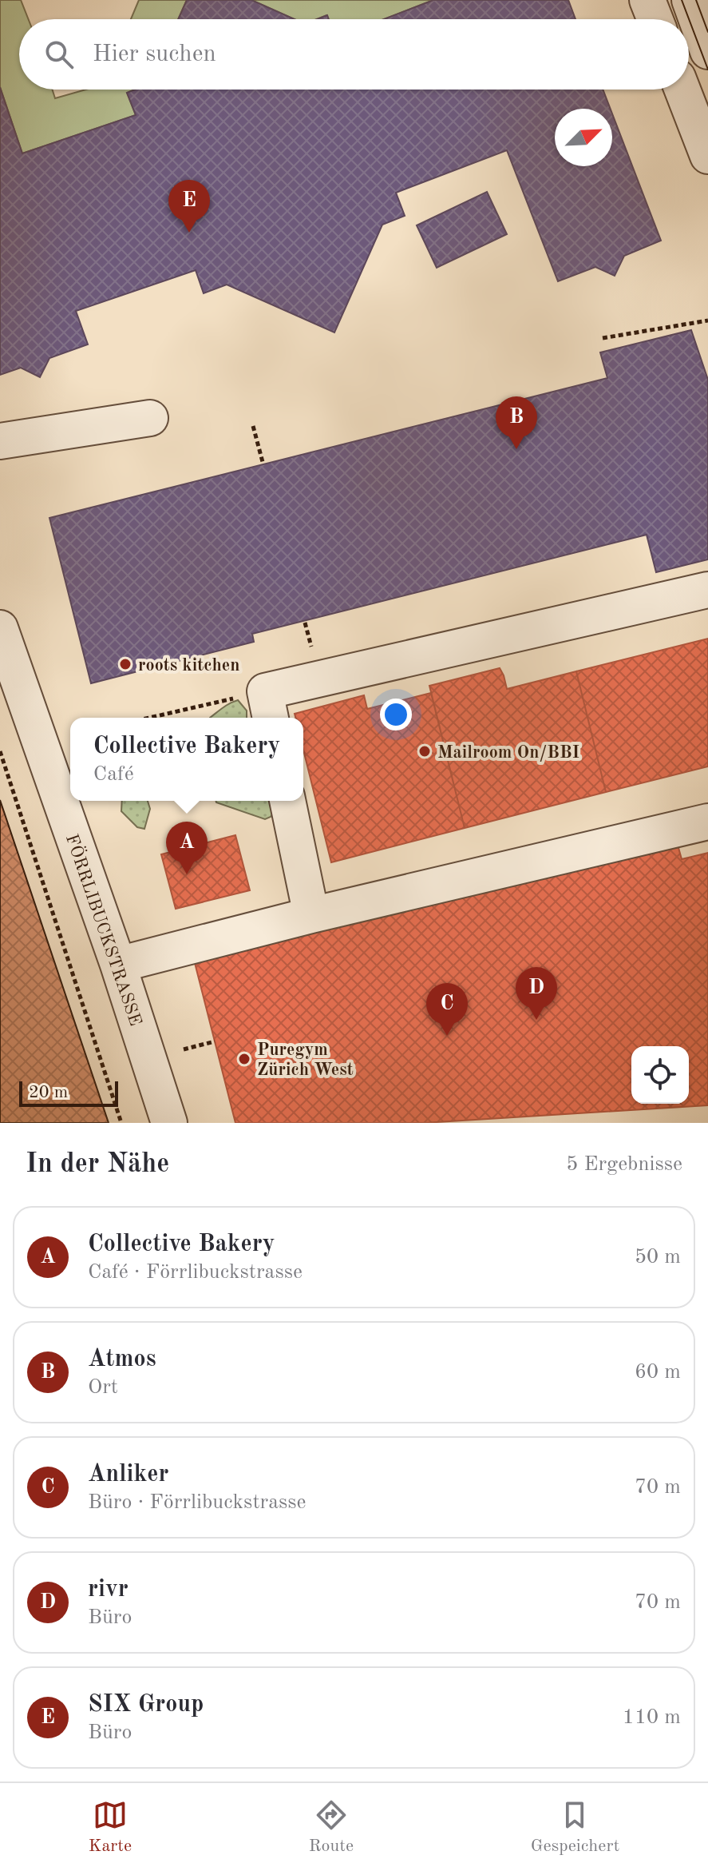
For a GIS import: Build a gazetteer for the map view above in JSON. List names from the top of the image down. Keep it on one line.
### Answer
{"streets":{"street":["FÖRRLIBUCKSTRASSE"]},"places":["roots kitchen","Mailroom On/BBI","Puregym Zürich West"],"scale_bar":"20 m","north":"top right","page":{"search":"Hier suchen","pins":["E","B","A","D","C"],"popup":["Collective Bakery","Café"],"scale":"20 m","heading":["In der Nähe","5 Ergebnisse"],"list":[{"mark":"A","name":"Collective Bakery","note":"Café · Förrlibuckstrasse","value":"50 m"},{"mark":"B","name":"Atmos","note":"Ort","value":"60 m"},{"mark":"C","name":"Anliker","note":"Büro · Förrlibuckstrasse","value":"70 m"},{"mark":"D","name":"rivr","note":"Büro","value":"70 m"},{"mark":"E","name":"SIX Group","note":"Büro","value":"110 m"}],"nav":["Karte","Route","Gespeichert"]}}
